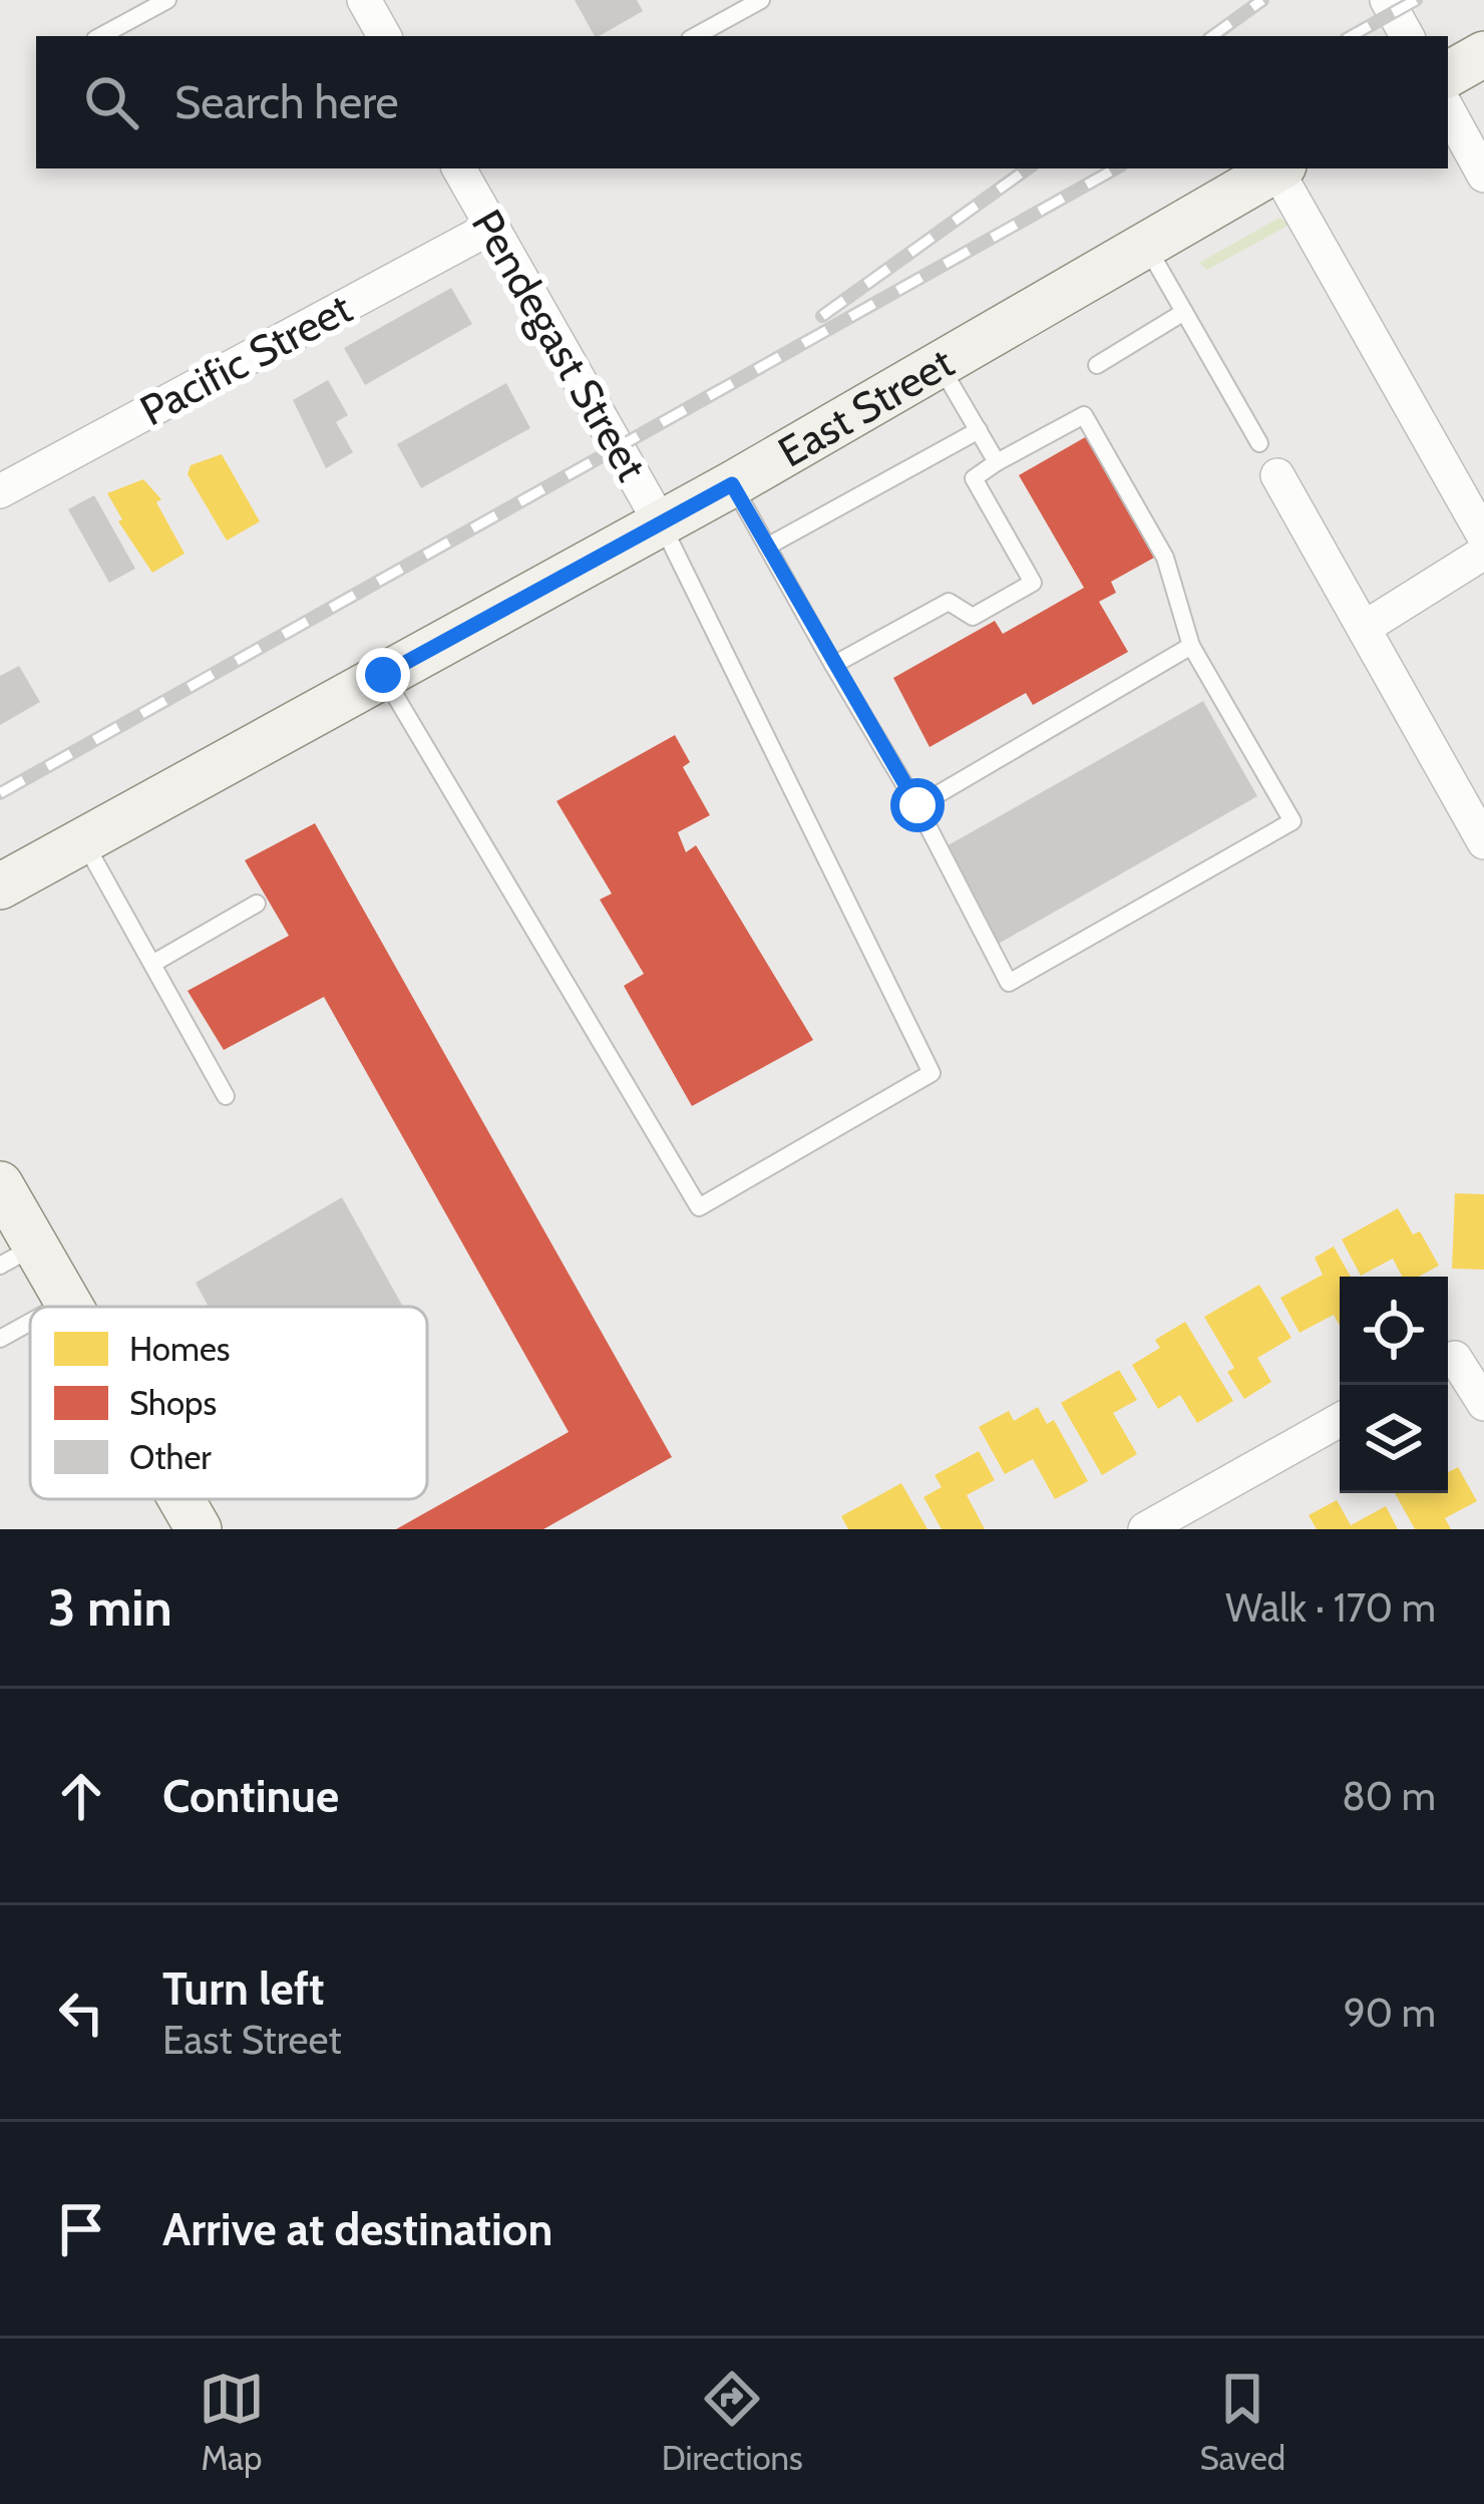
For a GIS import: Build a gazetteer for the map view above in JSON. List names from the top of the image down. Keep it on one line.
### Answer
{"streets":{"main road":["East Street"],"street":["Pendegast Street","Pacific Street"]},"crossings":[["Pendegast Street","Pacific Street"],["Pendegast Street","East Street"]],"legend":["Homes","Shops","Other"],"page":{"search":"Search here","heading":["3 min","Walk · 170 m"],"list":[["Continue","80 m"],["Turn left","East Street","90 m"],"Arrive at destination"],"nav":["Map","Directions","Saved"]}}
